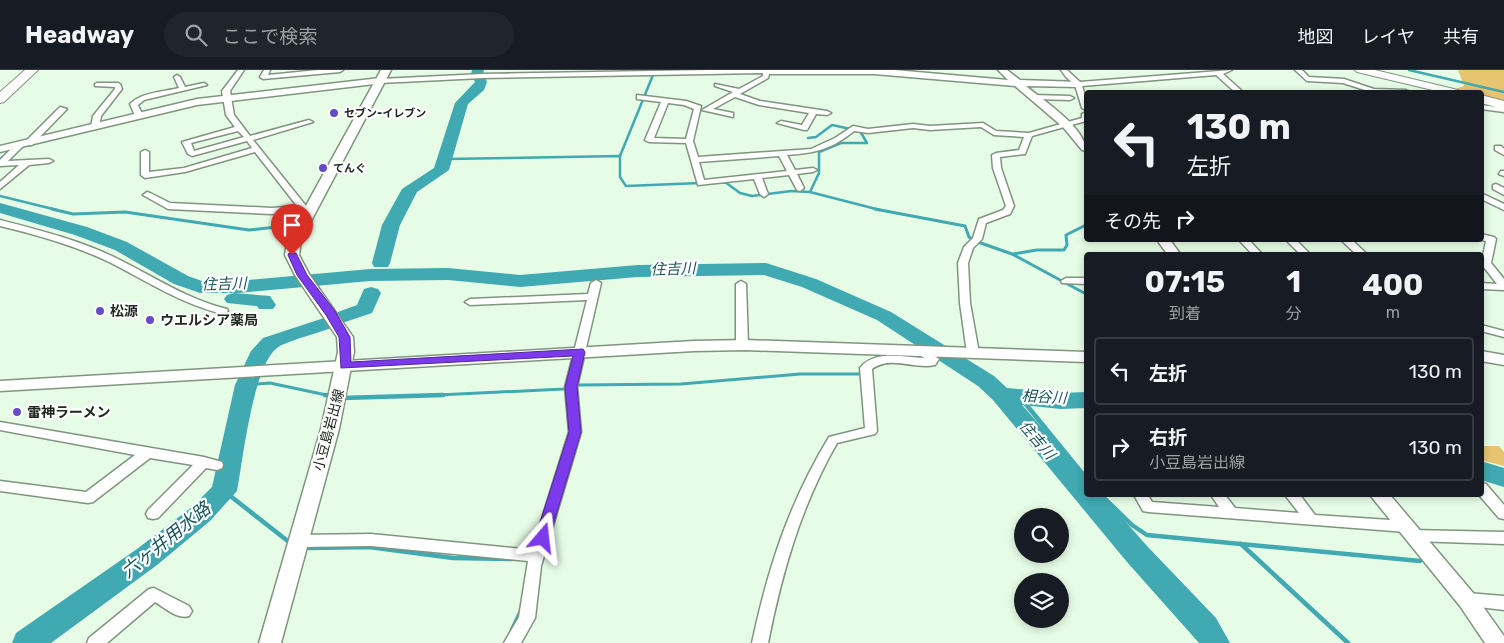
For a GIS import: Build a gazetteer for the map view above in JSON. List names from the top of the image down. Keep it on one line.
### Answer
{"streets":{"main road":["小豆島岩出線"]},"water":["住吉川","相谷川","六ヶ井用水路"],"places":["セブン-イレブン","てんぐ","松源","ウエルシア薬局","雷神ラーメン"],"page":{"header":"Headway","search":"ここで検索","nav":["地図","レイヤ","共有"],"turn":["130 m","左折"],"then":"その先","eta":["07:15","到着","1","分","400","m"],"list":[{"name":"左折","value":"130 m"},{"name":"右折","note":"小豆島岩出線","value":"130 m"}]}}
